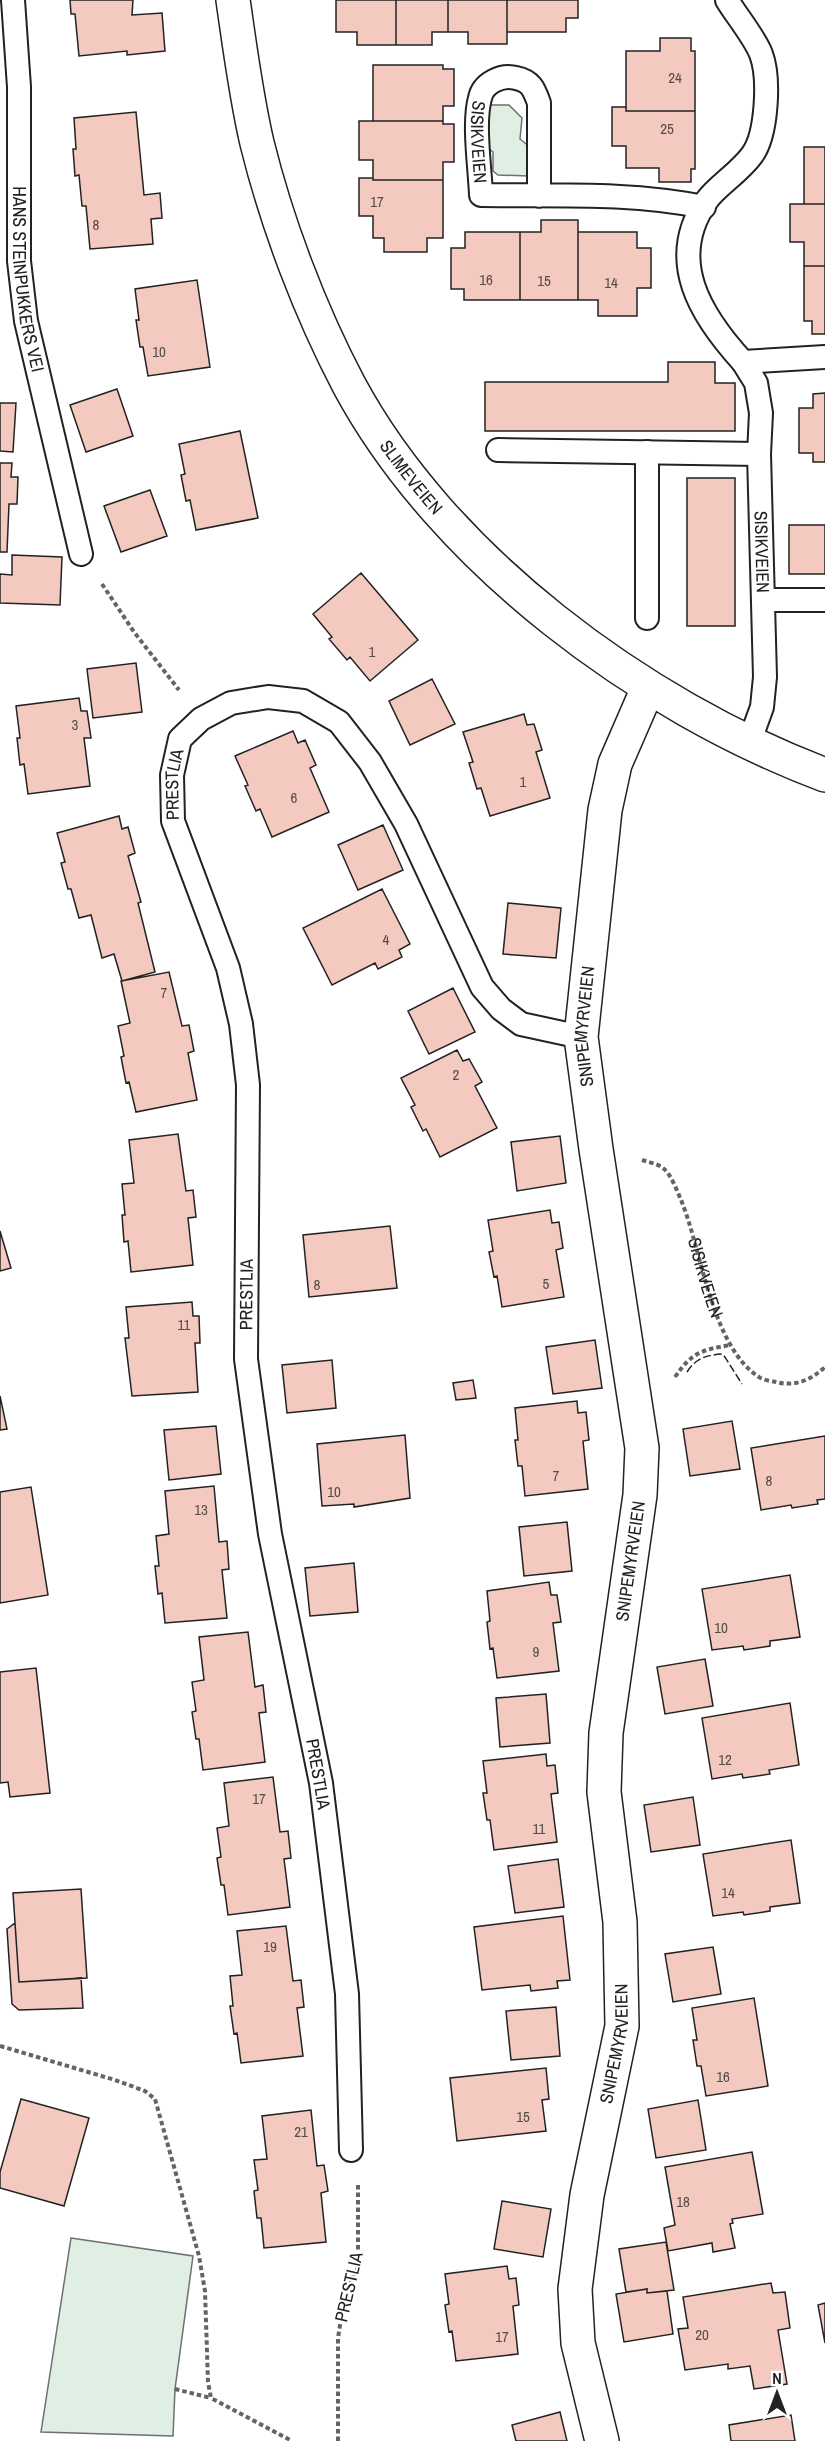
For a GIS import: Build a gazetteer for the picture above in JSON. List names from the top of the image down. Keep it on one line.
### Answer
{"streets":{"street":["SLIMEVEIEN","SNIPEMYRVEIEN"],"lane":["SISIKVEIEN","HANS STEINPUKKERS VEI","PRESTLIA"]},"crossings":[["SISIKVEIEN","SLIMEVEIEN"],["SISIKVEIEN","SNIPEMYRVEIEN"],["SLIMEVEIEN","SNIPEMYRVEIEN"],["PRESTLIA","SNIPEMYRVEIEN"]],"house_numbers":["24","25","17","8","16","15","14","10","1","3","1","6","4","7","2","5","8","11","7","8","10","13","10","9","12","17","11","14","19","16","15","21","18","20","17"],"north":"top"}
